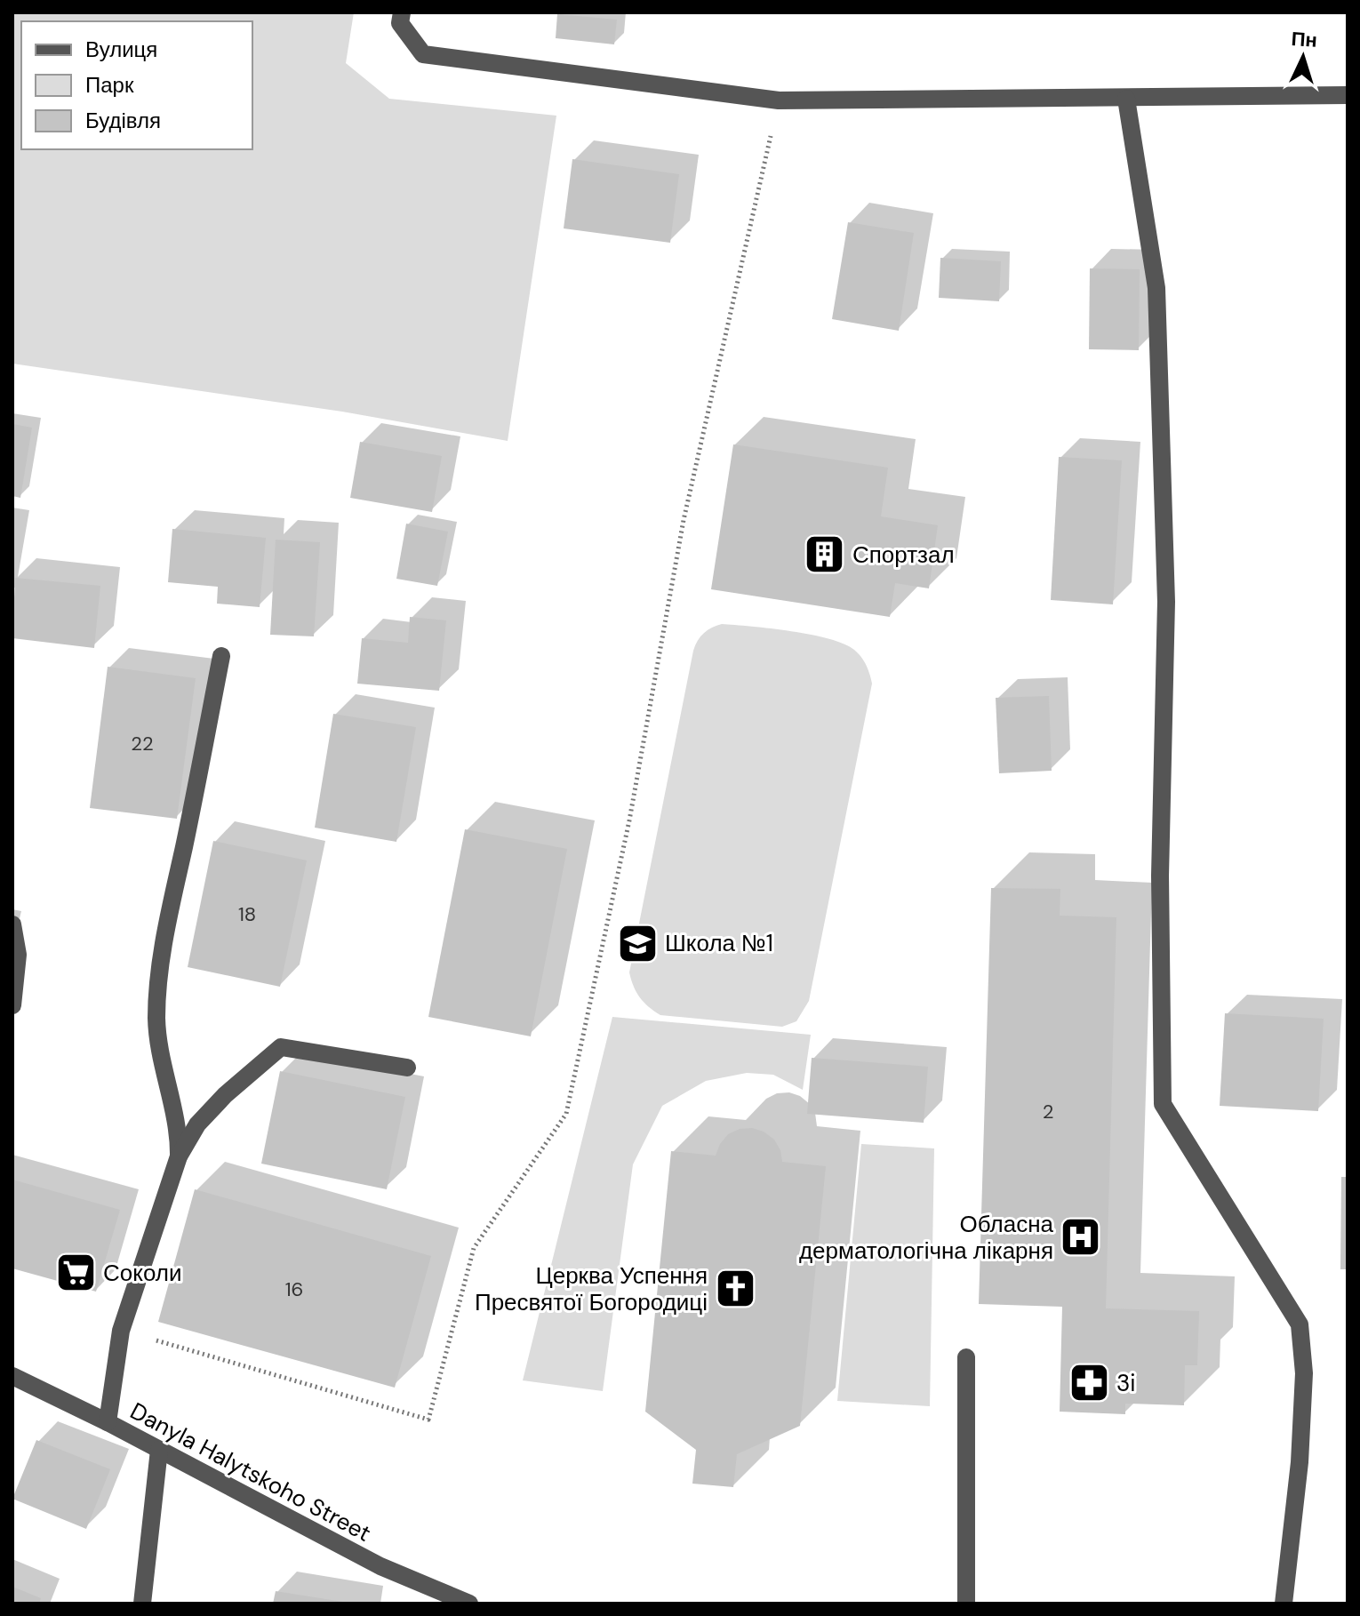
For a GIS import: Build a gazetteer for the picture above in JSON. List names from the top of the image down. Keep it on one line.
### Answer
{"streets":{"street":["Danyla Halytskoho Street"]},"places":{"building":["Спортзал"],"school or university":["Школа №1"],"hospital":["Обласна дерматологічна лікарня"],"supermarket":["Соколи"],"church":["Церква Успення Пресвятої Богородиці"],"pharmacy":["3i"]},"house_numbers":["22","18","2","16"],"legend":["Вулиця","Парк","Будівля"],"north":"top"}
